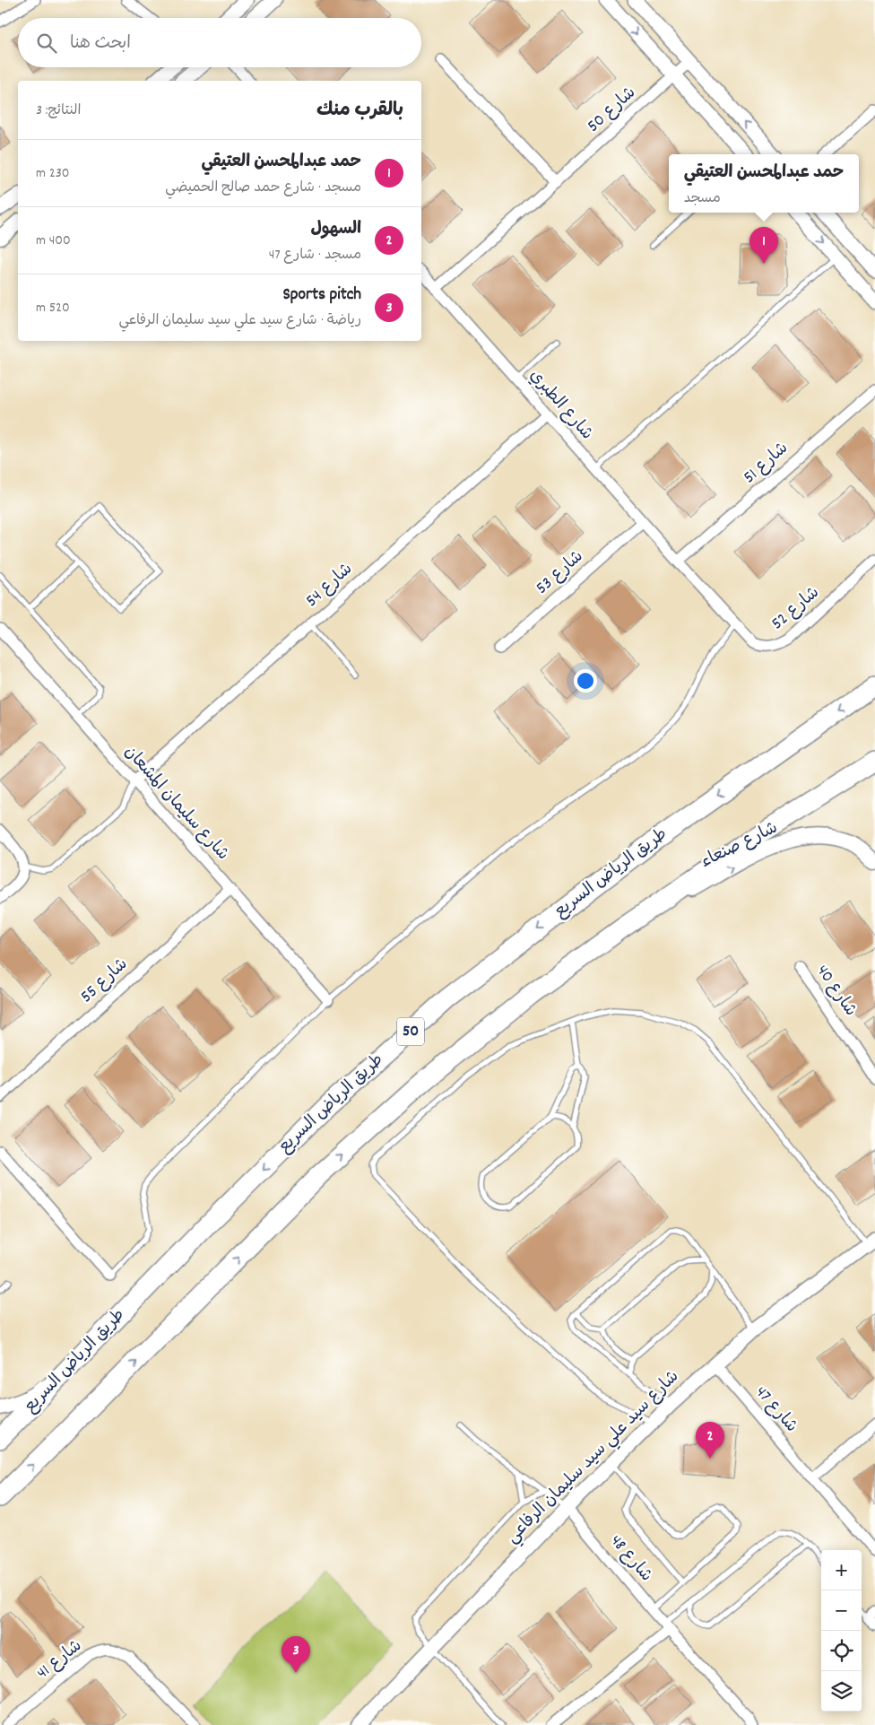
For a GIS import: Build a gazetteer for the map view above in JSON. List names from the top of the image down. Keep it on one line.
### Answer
{"streets":{"highway":["طريق الرياض السريع","50"],"main road":["شارع صنعاء"],"street":["شارع 50","شارع الطبري","شارع 51","شارع 53","شارع 54","شارع 52","شارع سليمان المشعان","شارع 55","شارع 40","شارع 47","شارع سيد علي سيد سليمان الرفاعي","شارع 48","شارع 41"]},"crossings":[["شارع 50","شارع الطبري"],["شارع الطبري","شارع 51"],["شارع الطبري","شارع 53"],["شارع الطبري","شارع 54"],["شارع الطبري","شارع 52"],["شارع 51","شارع 52"],["شارع 54","شارع سليمان المشعان"],["شارع سليمان المشعان","شارع 55"],["شارع 47","شارع سيد علي سيد سليمان الرفاعي"],["شارع سيد علي سيد سليمان الرفاعي","شارع 48"]],"one_way":["شارع صنعاء"],"page":{"search":"ابحث هنا","heading":["بالقرب منك","النتائج: 3"],"list":[{"mark":"1","name":"حمد عبدالمحسن العتيقي","note":"مسجد · شارع حمد صالح الحميضي","value":"230 m"},{"mark":"2","name":"السهول","note":"مسجد · شارع 47","value":"400 m"},{"mark":"3","name":"Sports pitch","note":"رياضة · شارع سيد علي سيد سليمان الرفاعي","value":"520 m"}],"popup":["حمد عبدالمحسن العتيقي","مسجد"],"pins":["1","2","3"],"map_buttons":["+","−"]}}
